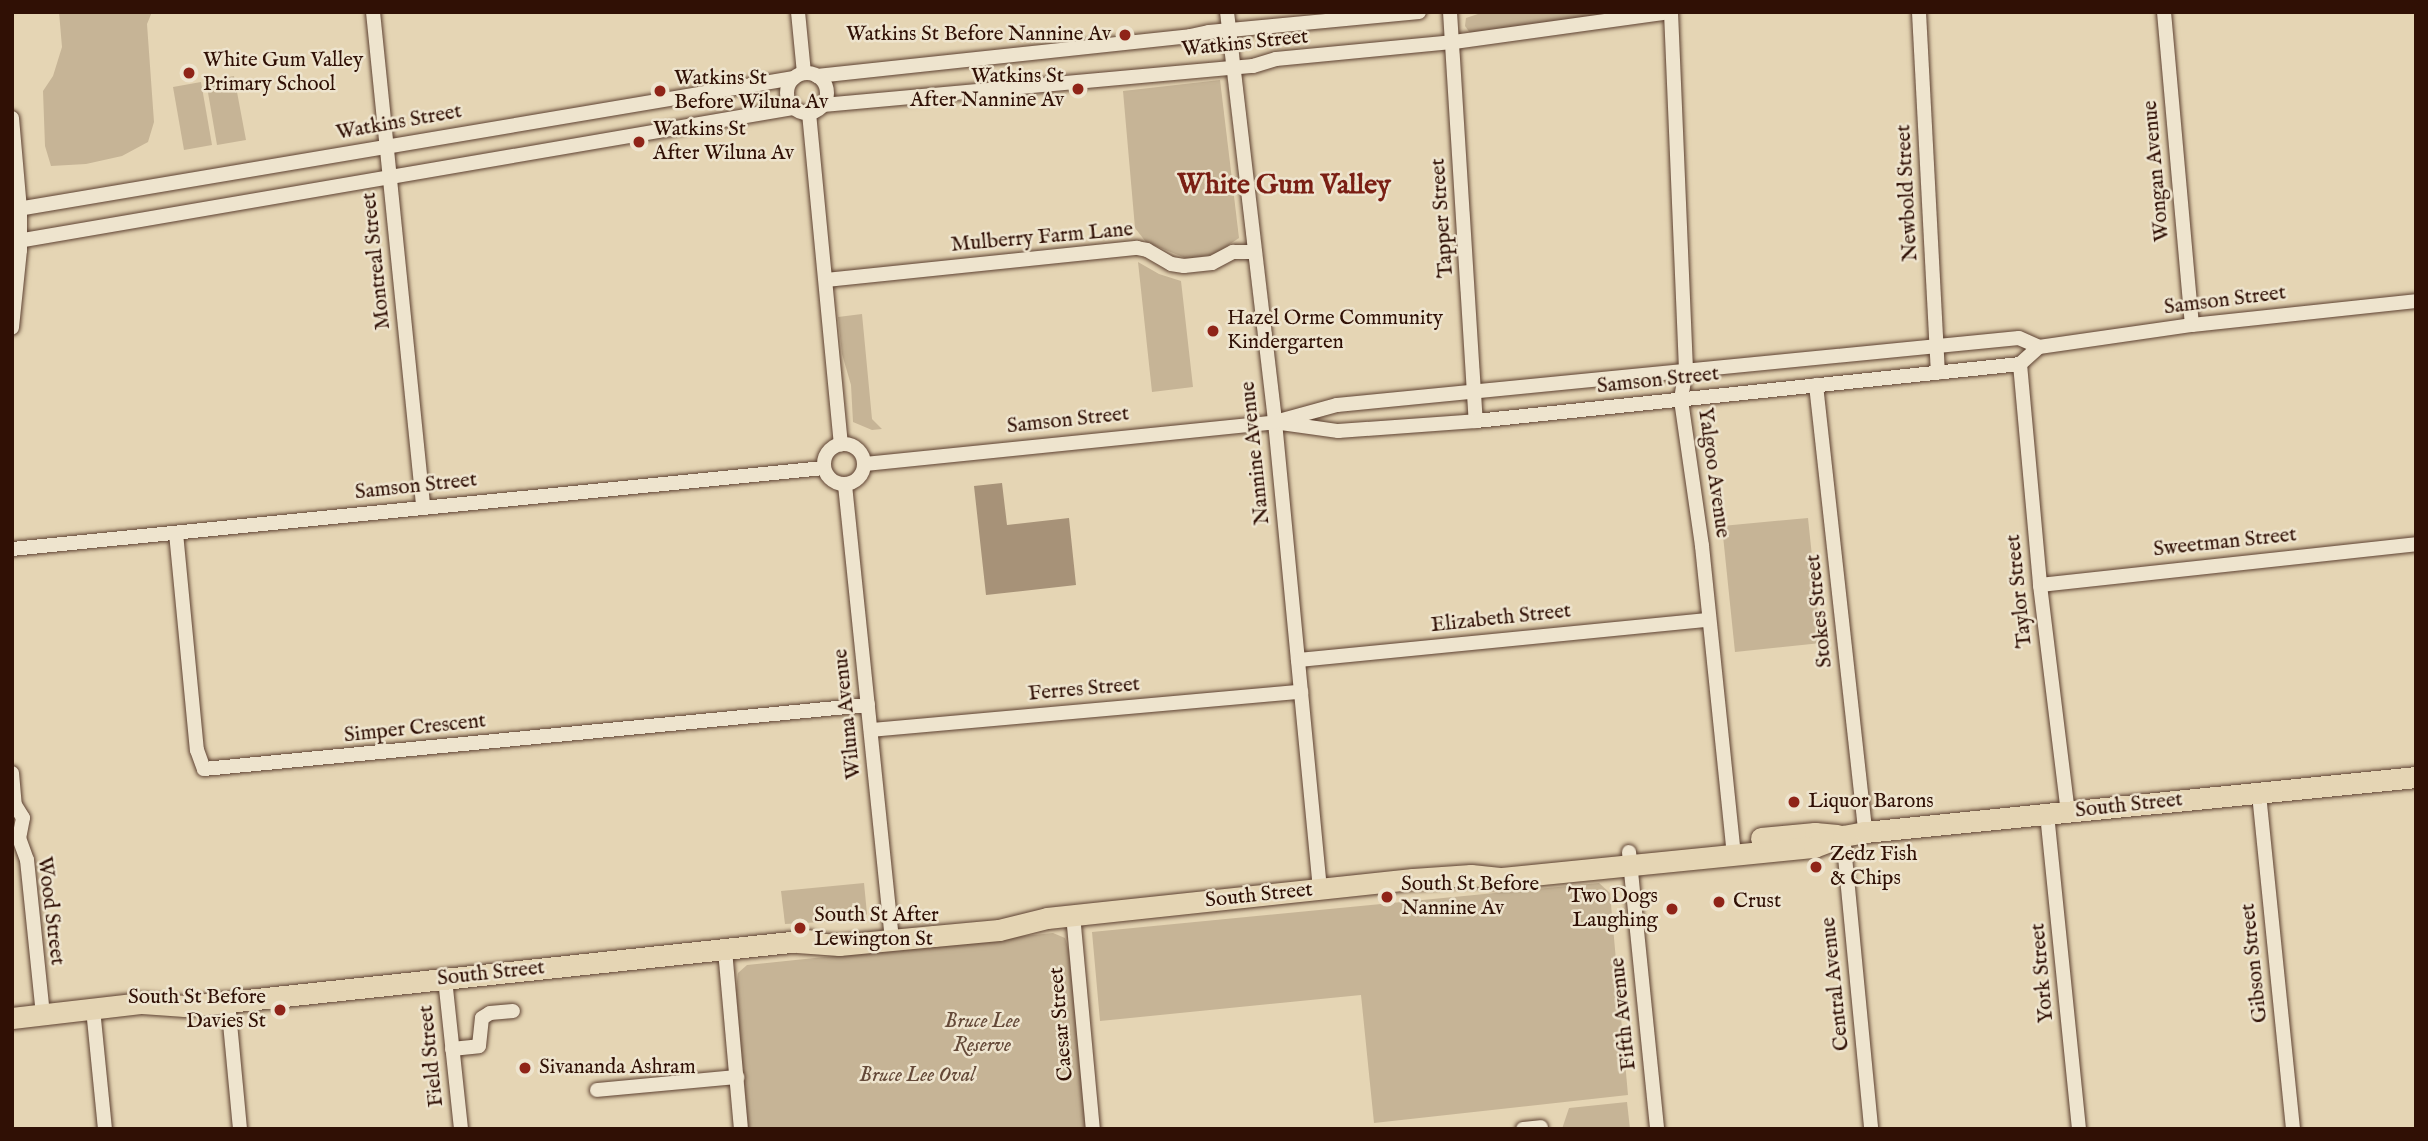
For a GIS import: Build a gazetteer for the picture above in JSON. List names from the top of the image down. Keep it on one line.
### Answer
{"streets":{"main road":["South Street"],"street":["Watkins Street","Wongan Avenue","Newbold Street","Tapper Street","Mulberry Farm Lane","Montreal Street","Samson Street","Nannine Avenue","Yalgoo Avenue","Sweetman Street","Taylor Street","Stokes Street","Elizabeth Street","Ferres Street","Wiluna Avenue","Simper Crescent","Wood Street","Gibson Street","York Street","Central Avenue","Fifth Avenue","Caesar Street","Field Street"]},"crossings":[["Watkins Street","Tapper Street"],["Watkins Street","Montreal Street"],["Watkins Street","Nannine Avenue"],["Watkins Street","Yalgoo Avenue"],["Wongan Avenue","Samson Street"],["Newbold Street","Samson Street"],["Tapper Street","Samson Street"],["Mulberry Farm Lane","Nannine Avenue"],["Montreal Street","Samson Street"],["Samson Street","Nannine Avenue"],["Samson Street","Yalgoo Avenue"],["Samson Street","Taylor Street"],["Samson Street","Stokes Street"],["Samson Street","Wiluna Avenue"],["Samson Street","Simper Crescent"],["Nannine Avenue","Elizabeth Street"],["Nannine Avenue","Ferres Street"],["Nannine Avenue","South Street"],["Yalgoo Avenue","Elizabeth Street"],["Yalgoo Avenue","South Street"],["Sweetman Street","Taylor Street"],["Taylor Street","South Street"],["Taylor Street","York Street"],["Stokes Street","South Street"],["Ferres Street","Wiluna Avenue"],["Wiluna Avenue","Simper Crescent"],["Wiluna Avenue","South Street"],["South Street","Wood Street"],["South Street","Gibson Street"],["South Street","York Street"],["South Street","Central Avenue"],["South Street","Fifth Avenue"],["South Street","Caesar Street"],["South Street","Field Street"]],"districts":["White Gum Valley"],"parks":["Bruce Lee Reserve","Bruce Lee Oval"],"places":["Watkins St Before Nannine Av","White Gum Valley Primary School","Watkins St After Nannine Av","Watkins St Before Wiluna Av","Watkins St After Wiluna Av","Hazel Orme Community Kindergarten","Liquor Barons","Zedz Fish & Chips","South St Before Nannine Av","Crust","Two Dogs Laughing","South St After Lewington St","South St Before Davies St","Sivananda Ashram"]}
